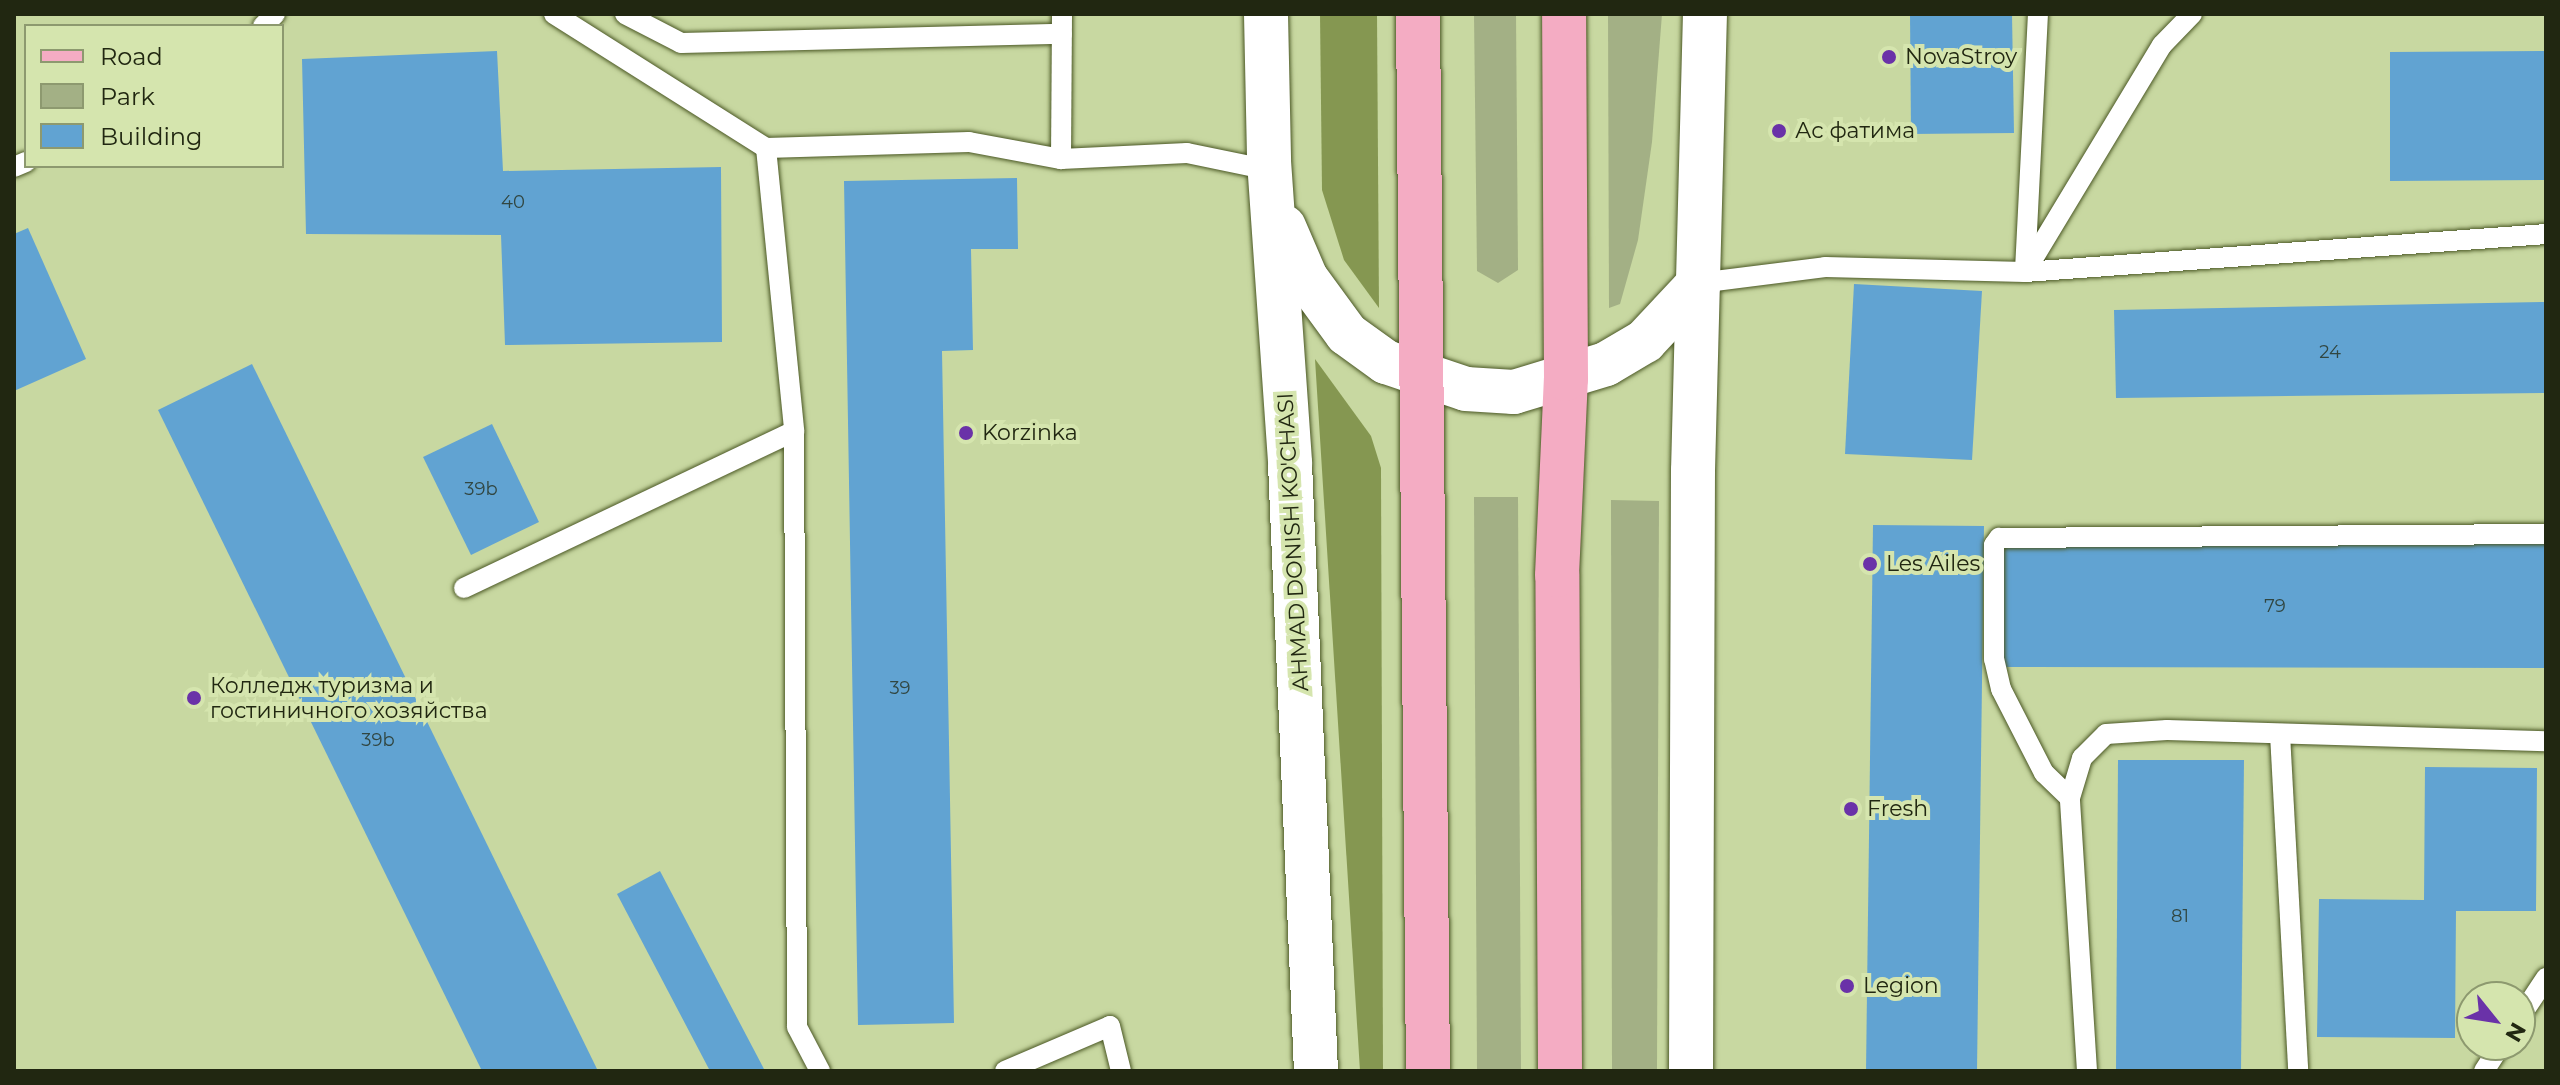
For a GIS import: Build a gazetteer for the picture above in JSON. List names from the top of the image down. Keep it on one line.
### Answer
{"streets":{"street":["AHMAD DONISH KO'CHASI"]},"places":["NovaStroy","Ас фатима","Korzinka","Les Ailes","Колледж туризма и гостиничного хозяйства","Fresh","Legion"],"house_numbers":["40","24","39b","79","39","39b","81"],"legend":["Road","Park","Building"],"north":"bottom right"}
